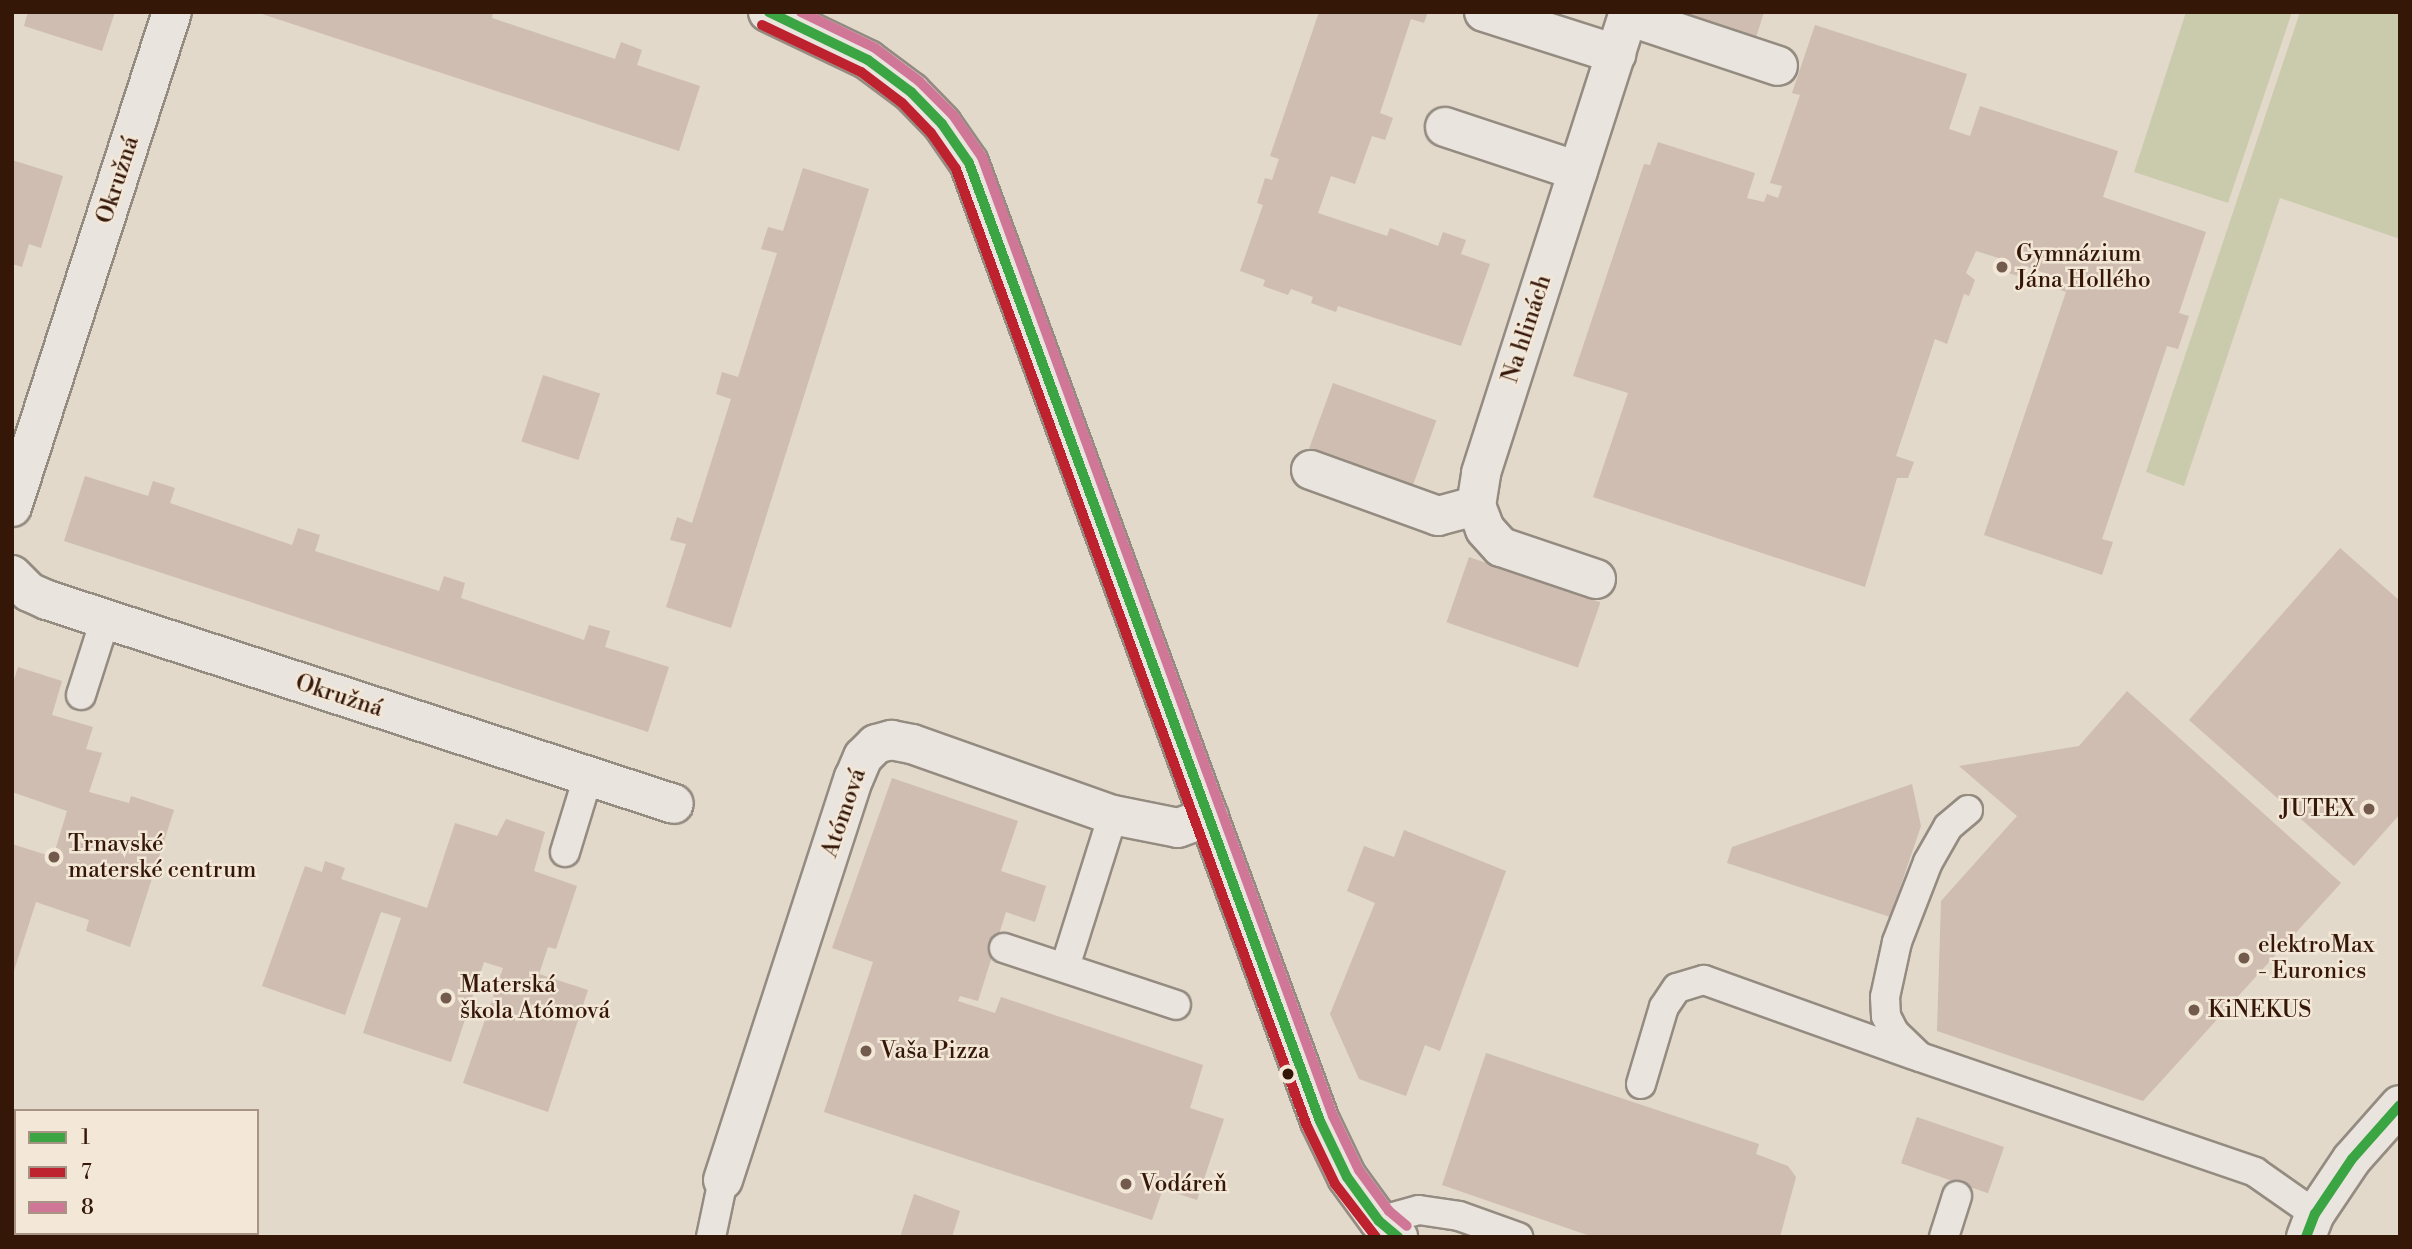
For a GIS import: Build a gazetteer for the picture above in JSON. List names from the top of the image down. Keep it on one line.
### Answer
{"streets":{"street":["Okružná","Na hlinách","Atómová"]},"places":["Gymnázium Jána Hollého","JUTEX","Trnavské materské centrum","elektroMax - Euronics","Materská škola Atómová","KiNEKUS","Vaša Pizza","Vodáreň"],"lines":["transit line 1","transit line 8","transit line 7"],"legend":["1","7","8"]}
